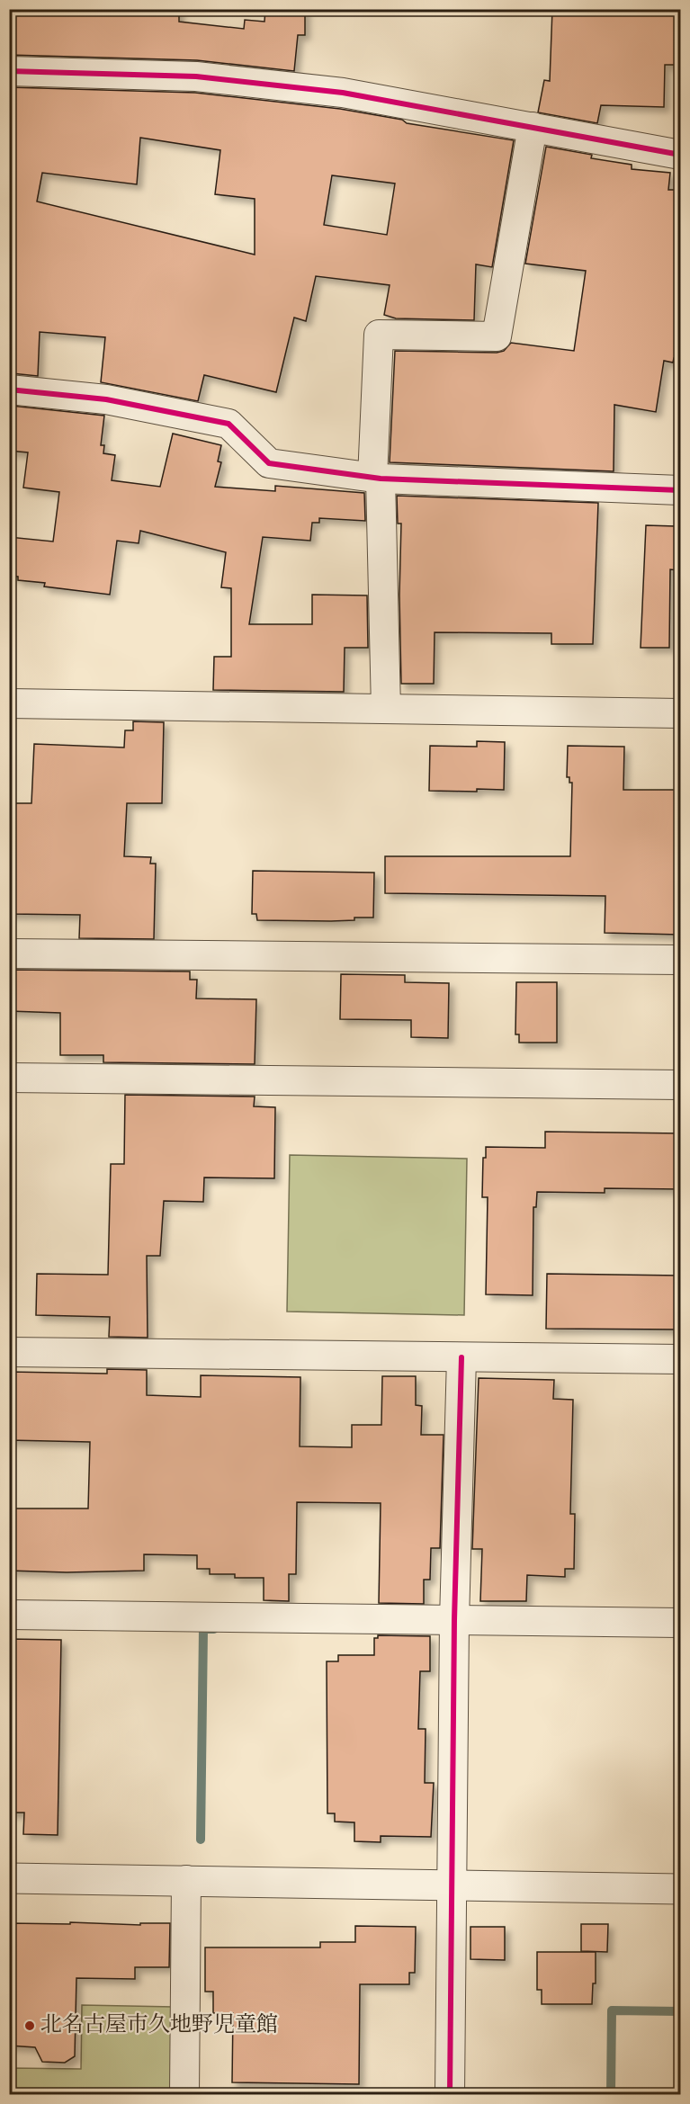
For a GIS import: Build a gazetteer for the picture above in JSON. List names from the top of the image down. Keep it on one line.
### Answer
{"places":["北名古屋市久地野児童館"]}
